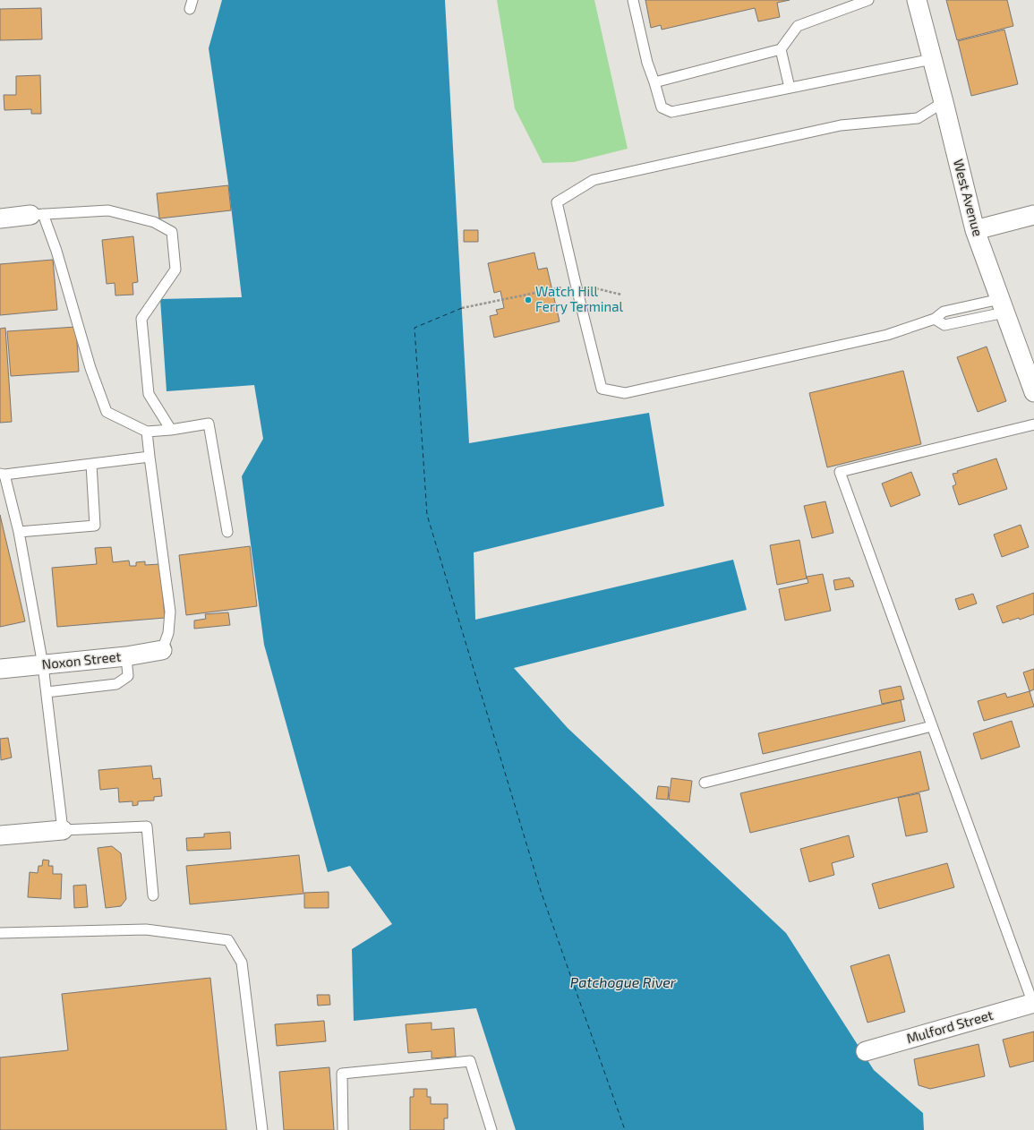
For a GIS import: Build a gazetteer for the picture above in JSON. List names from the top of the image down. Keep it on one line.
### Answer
{"streets":{"street":["West Avenue","Noxon Street","Mulford Street"]},"water":["Patchogue River"],"places":["Watch Hill Ferry Terminal"]}
